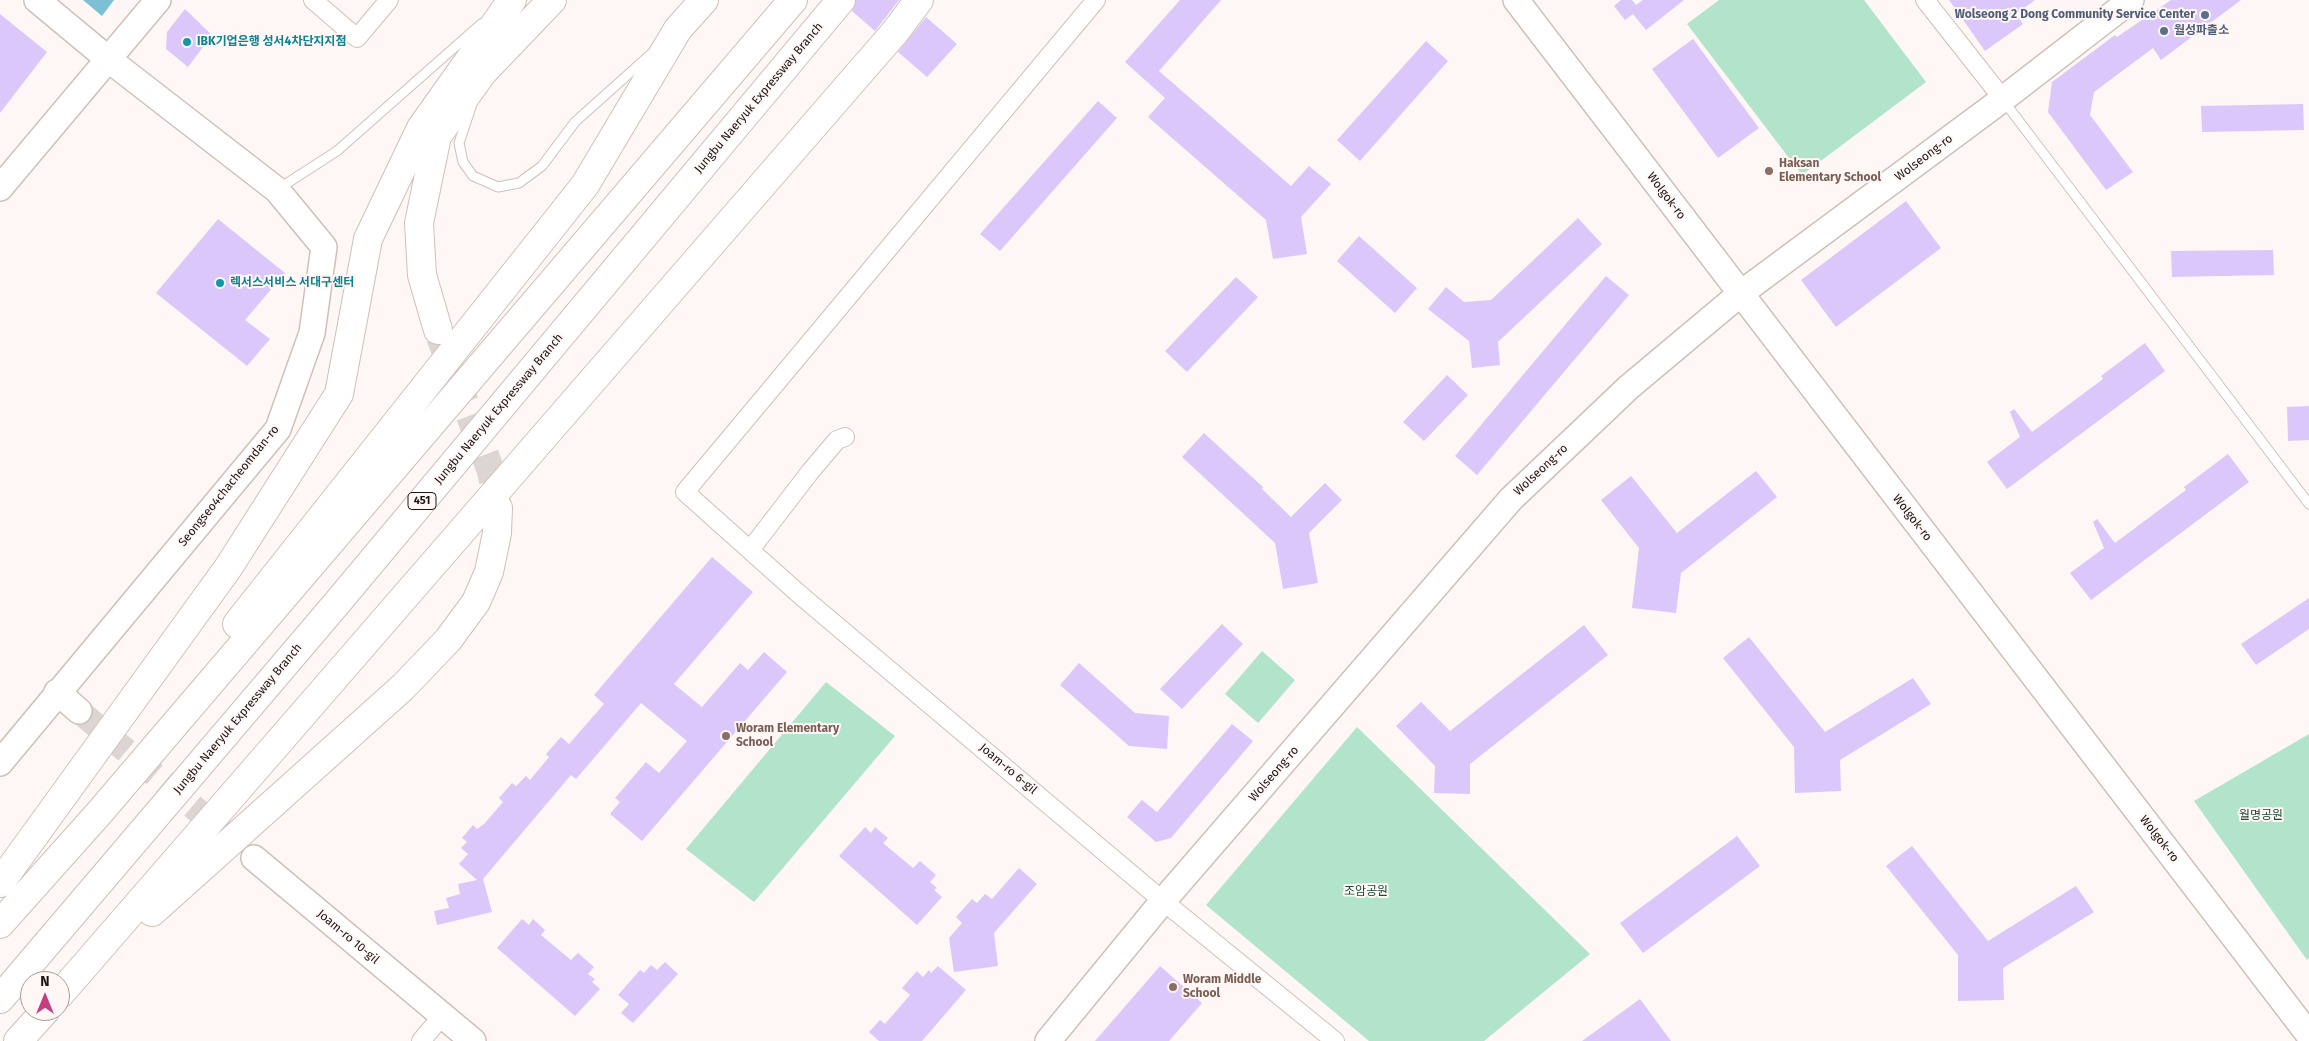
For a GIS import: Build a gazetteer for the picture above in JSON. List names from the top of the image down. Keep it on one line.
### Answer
{"streets":{"highway":["Jungbu Naeryuk Expressway Branch","451"],"street":["Wolseong-ro","Wolgok-ro","Seongseo4chacheomdan-ro","Joam-ro 6-gil","Joam-ro 10-gil"]},"crossings":[["Wolseong-ro","Wolgok-ro"],["Wolseong-ro","Joam-ro 6-gil"]],"parks":["월명공원","조암공원"],"places":["Wolseong 2 Dong Community Service Center","월성파출소","IBK기업은행 성서4차단지지점","Haksan Elementary School","렉서스서비스 서대구센터","Woram Elementary School","Woram Middle School"],"north":"top"}
